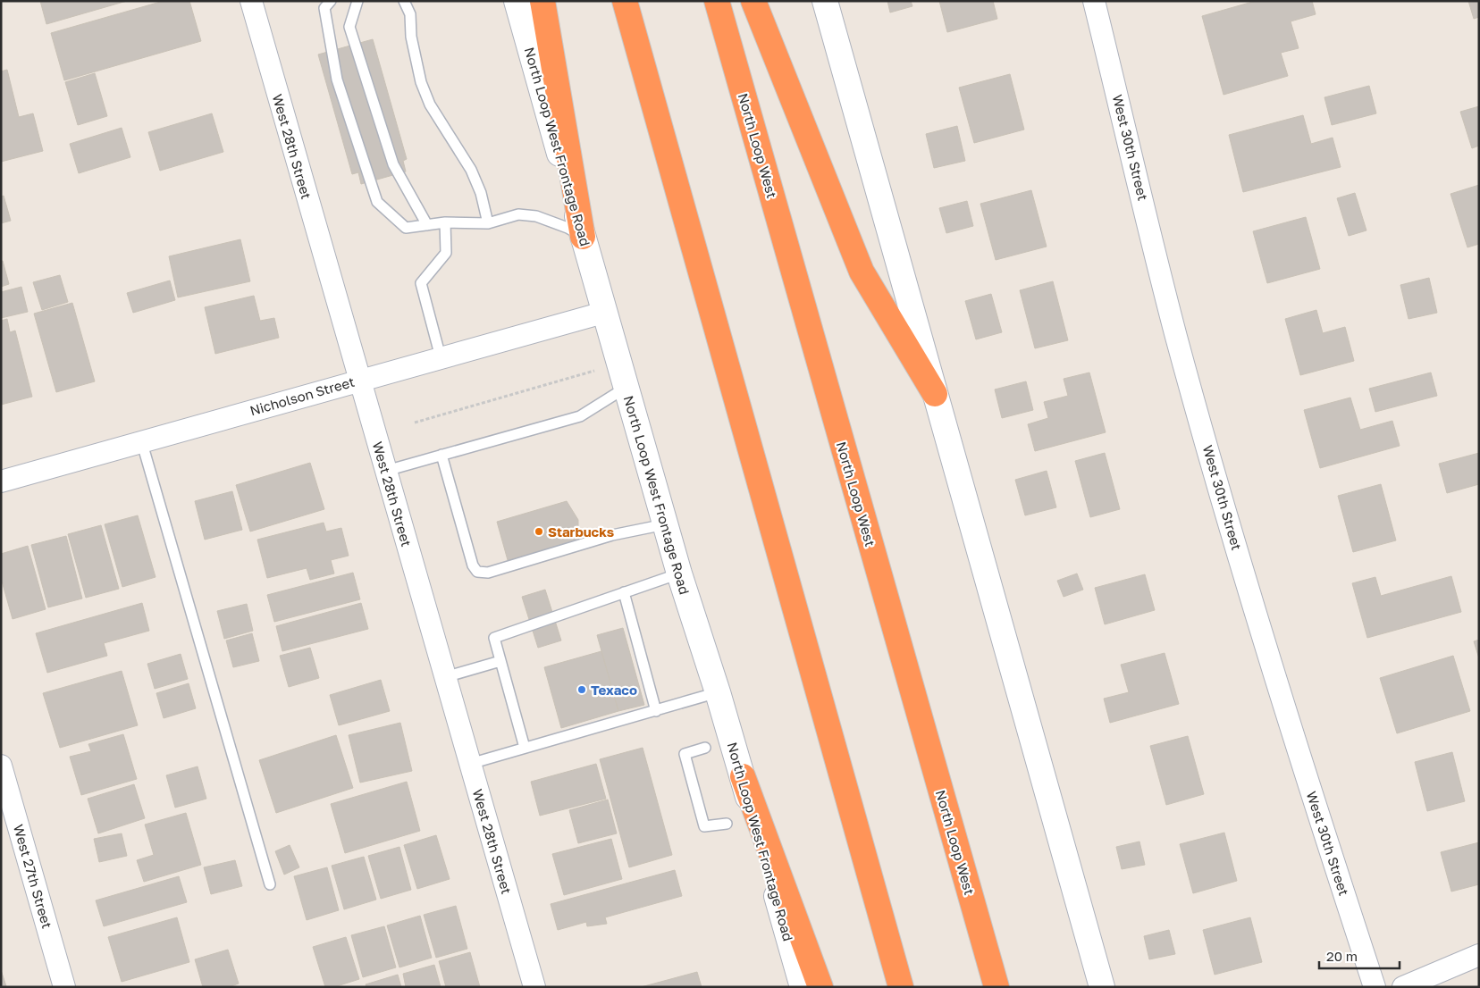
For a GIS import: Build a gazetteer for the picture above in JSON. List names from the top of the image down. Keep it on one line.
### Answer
{"streets":{"highway":["North Loop West"],"main road":["North Loop West Frontage Road"],"street":["West 28th Street","West 30th Street","Nicholson Street","West 27th Street"]},"crossings":[["West 28th Street","Nicholson Street"],["North Loop West Frontage Road","Nicholson Street"]],"places":["Starbucks","Texaco"],"scale_bar":"20 m"}
